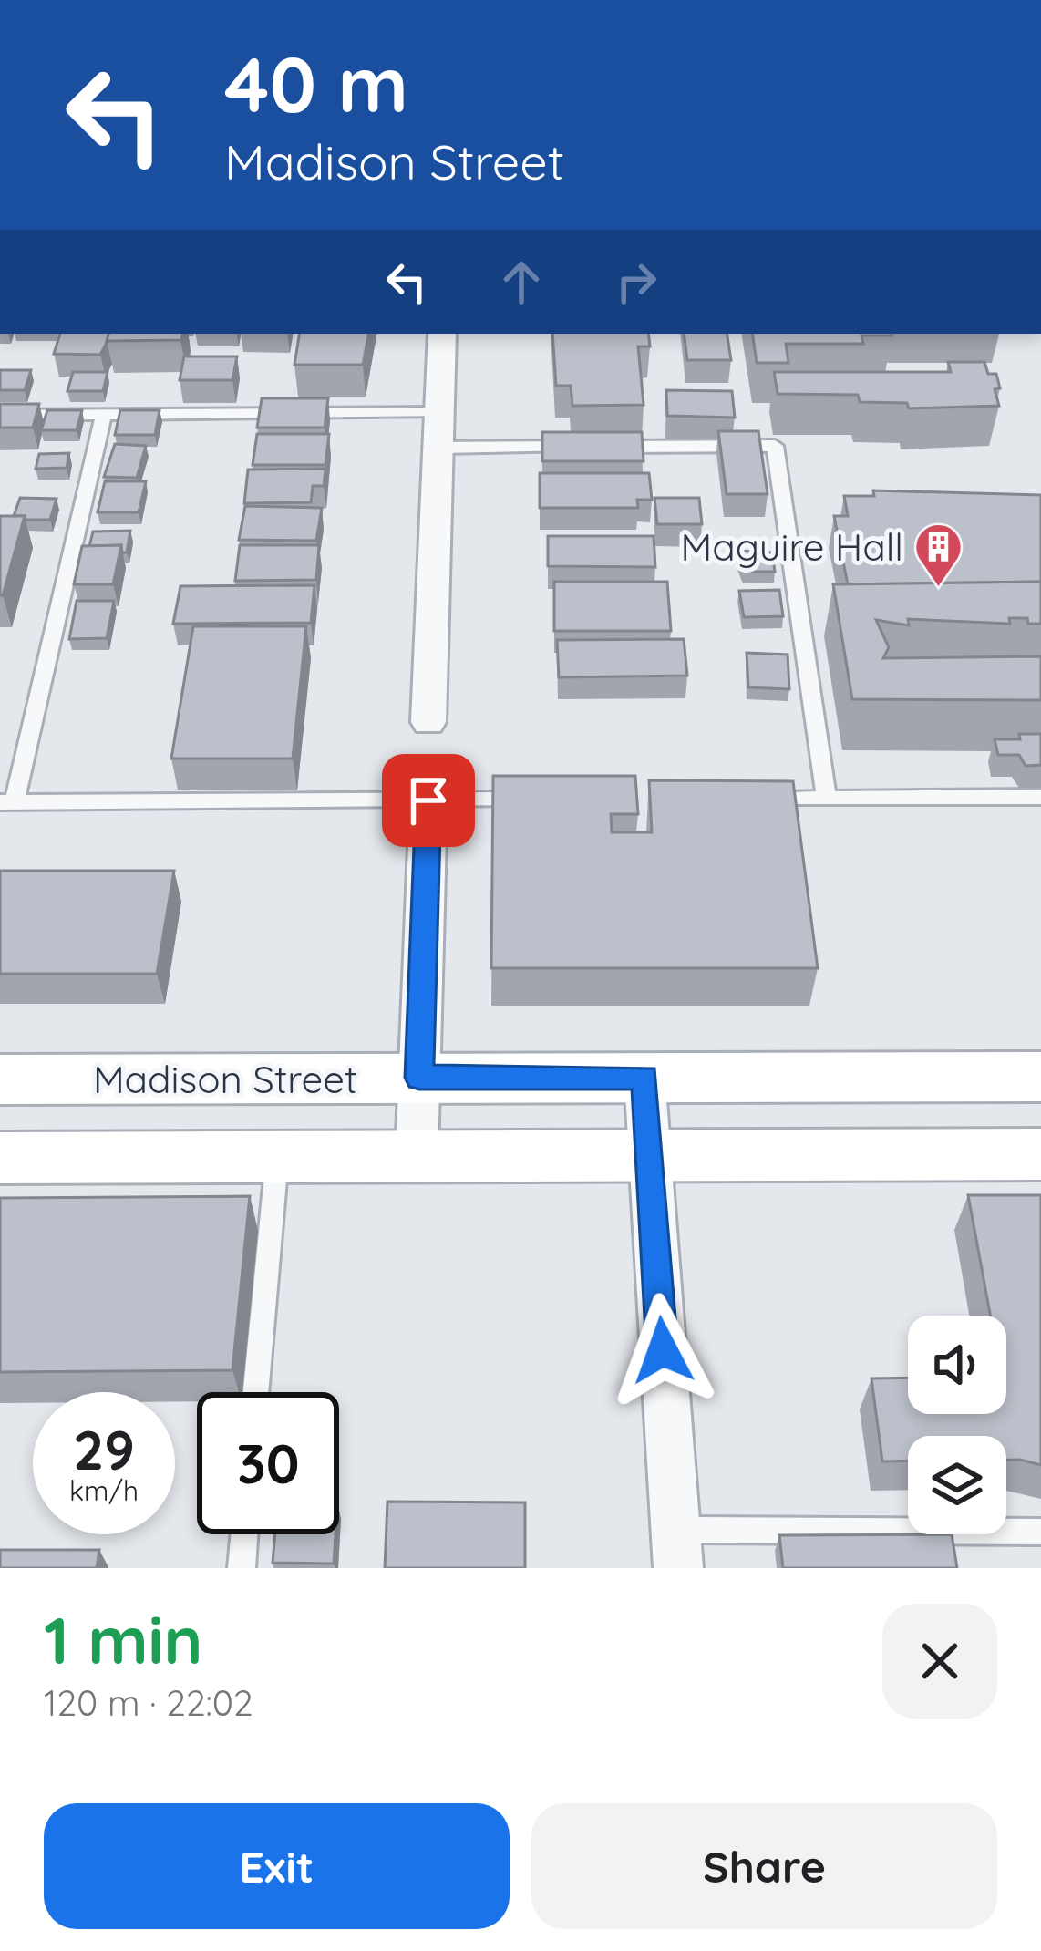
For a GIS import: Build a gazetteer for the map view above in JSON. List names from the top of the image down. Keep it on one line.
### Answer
{"streets":{"main road":["Madison Street"]},"places":{"building":["Maguire Hall"]},"page":{"turn":["40 m","Madison Street"],"speed":"29 km/h","limit":"30","heading":["1 min","120 m · 22:02"],"buttons":["Exit","Share"]}}
